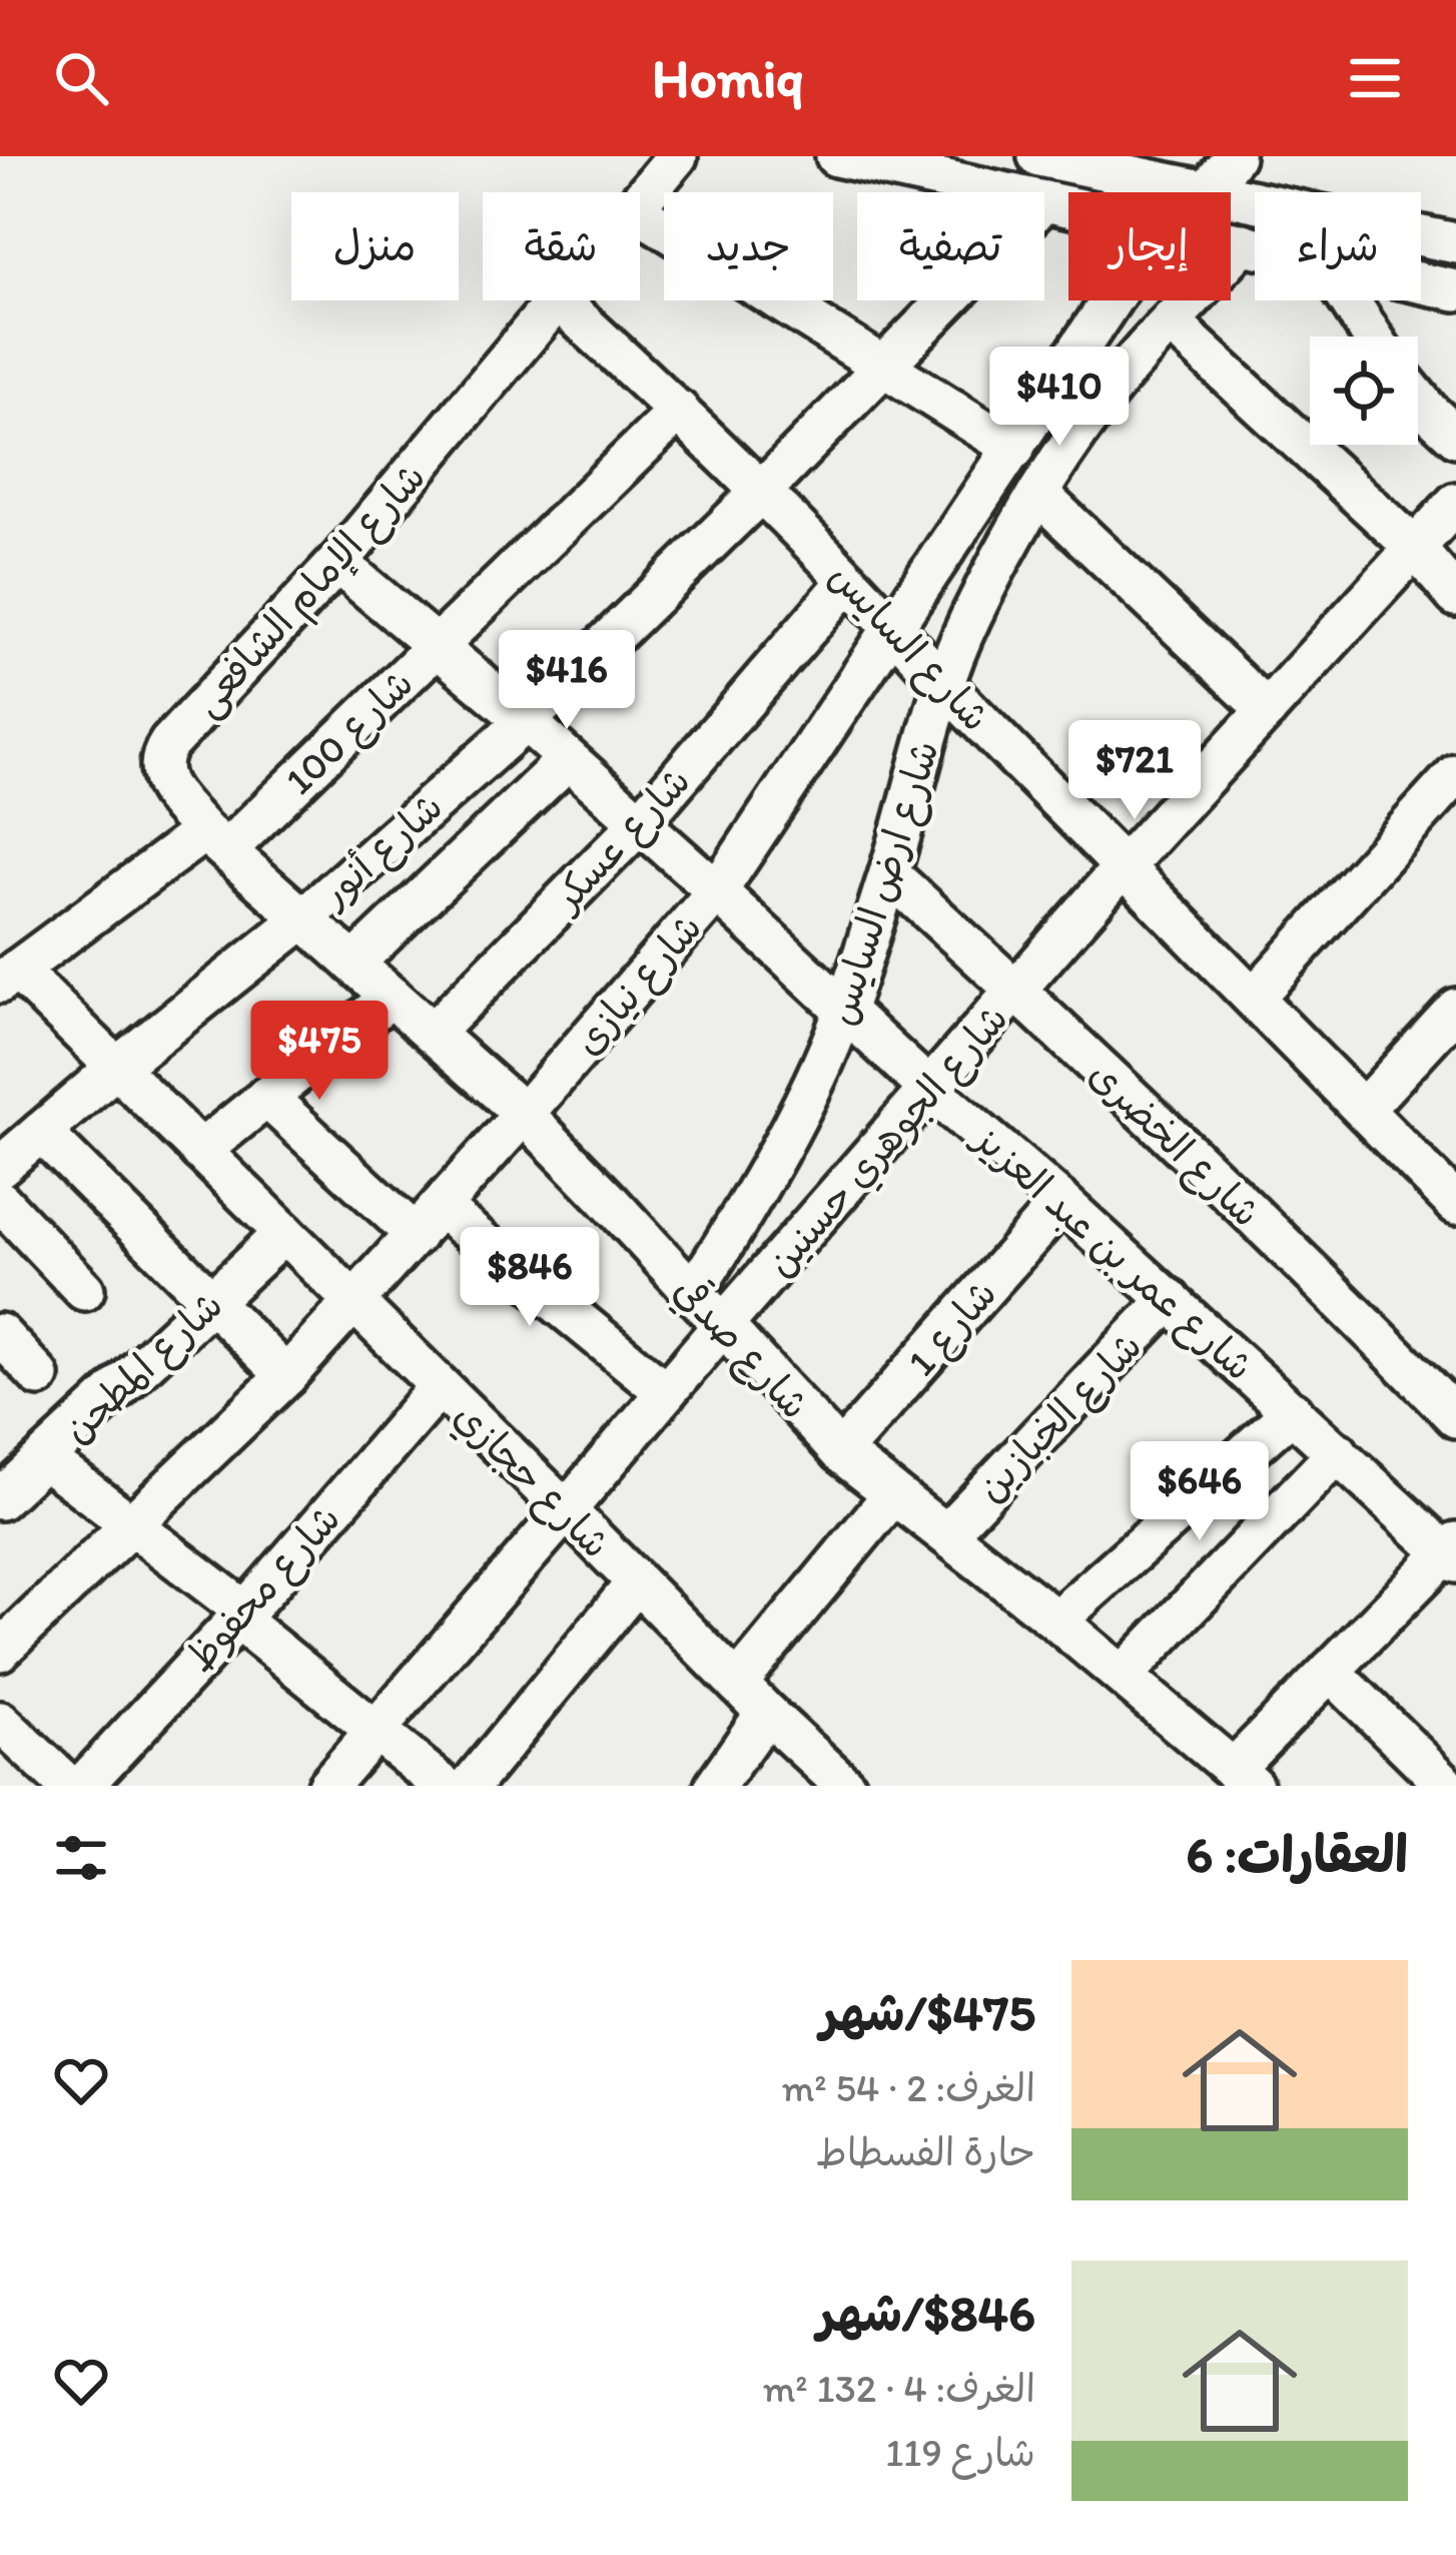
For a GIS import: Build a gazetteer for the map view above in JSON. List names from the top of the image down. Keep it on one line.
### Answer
{"streets":{"street":["شارع الإمام الشافعى","شارع السايس","شارع 100","شارع عسكر","شارع أنور","شارع ارض السايس","شارع نيازى","شارع الجوهري حسنين","شارع الخضرى","شارع عمر بن عبد العزيز","شارع 1","شارع صدقي","شارع المطحن","شارع الخبازين","شارع حجازي","شارع محفوظ"]},"crossings":[["شارع الإمام الشافعى","شارع السايس"],["شارع الإمام الشافعى","شارع 100"],["شارع الإمام الشافعى","شارع عمر بن عبد العزيز"],["شارع الإمام الشافعى","شارع صدقي"],["شارع السايس","شارع 100"],["شارع السايس","شارع عسكر"],["شارع السايس","شارع أنور"],["شارع السايس","شارع ارض السايس"],["شارع السايس","شارع نيازى"],["شارع السايس","شارع الجوهري حسنين"],["شارع 100","شارع عمر بن عبد العزيز"],["شارع 100","شارع صدقي"],["شارع عسكر","شارع عمر بن عبد العزيز"],["شارع عسكر","شارع صدقي"],["شارع أنور","شارع عمر بن عبد العزيز"],["شارع أنور","شارع صدقي"],["شارع أنور","شارع حجازي"],["شارع ارض السايس","شارع الخضرى"],["شارع ارض السايس","شارع عمر بن عبد العزيز"],["شارع ارض السايس","شارع صدقي"],["شارع نيازى","شارع عمر بن عبد العزيز"],["شارع نيازى","شارع صدقي"],["شارع نيازى","شارع حجازي"],["شارع الجوهري حسنين","شارع الخضرى"],["شارع الجوهري حسنين","شارع عمر بن عبد العزيز"],["شارع الجوهري حسنين","شارع صدقي"],["شارع الجوهري حسنين","شارع حجازي"],["شارع عمر بن عبد العزيز","شارع 1"],["شارع عمر بن عبد العزيز","شارع الخبازين"],["شارع 1","شارع صدقي"],["شارع صدقي","شارع الخبازين"],["شارع المطحن","شارع حجازي"],["شارع حجازي","شارع محفوظ"]],"page":{"header":"Homiq","chip":["شراء","إيجار","تصفية","جديد","شقة","منزل"],"price":["$410","$416","$721","$475","$846","$646"],"heading":"العقارات: 6","list":[{"name":"$475/شهر","note":"الغرف: 2 · 54 m² · حارة الفسطاط"},{"name":"$846/شهر","note":"الغرف: 4 · 132 m² · شارع 119"}]}}
